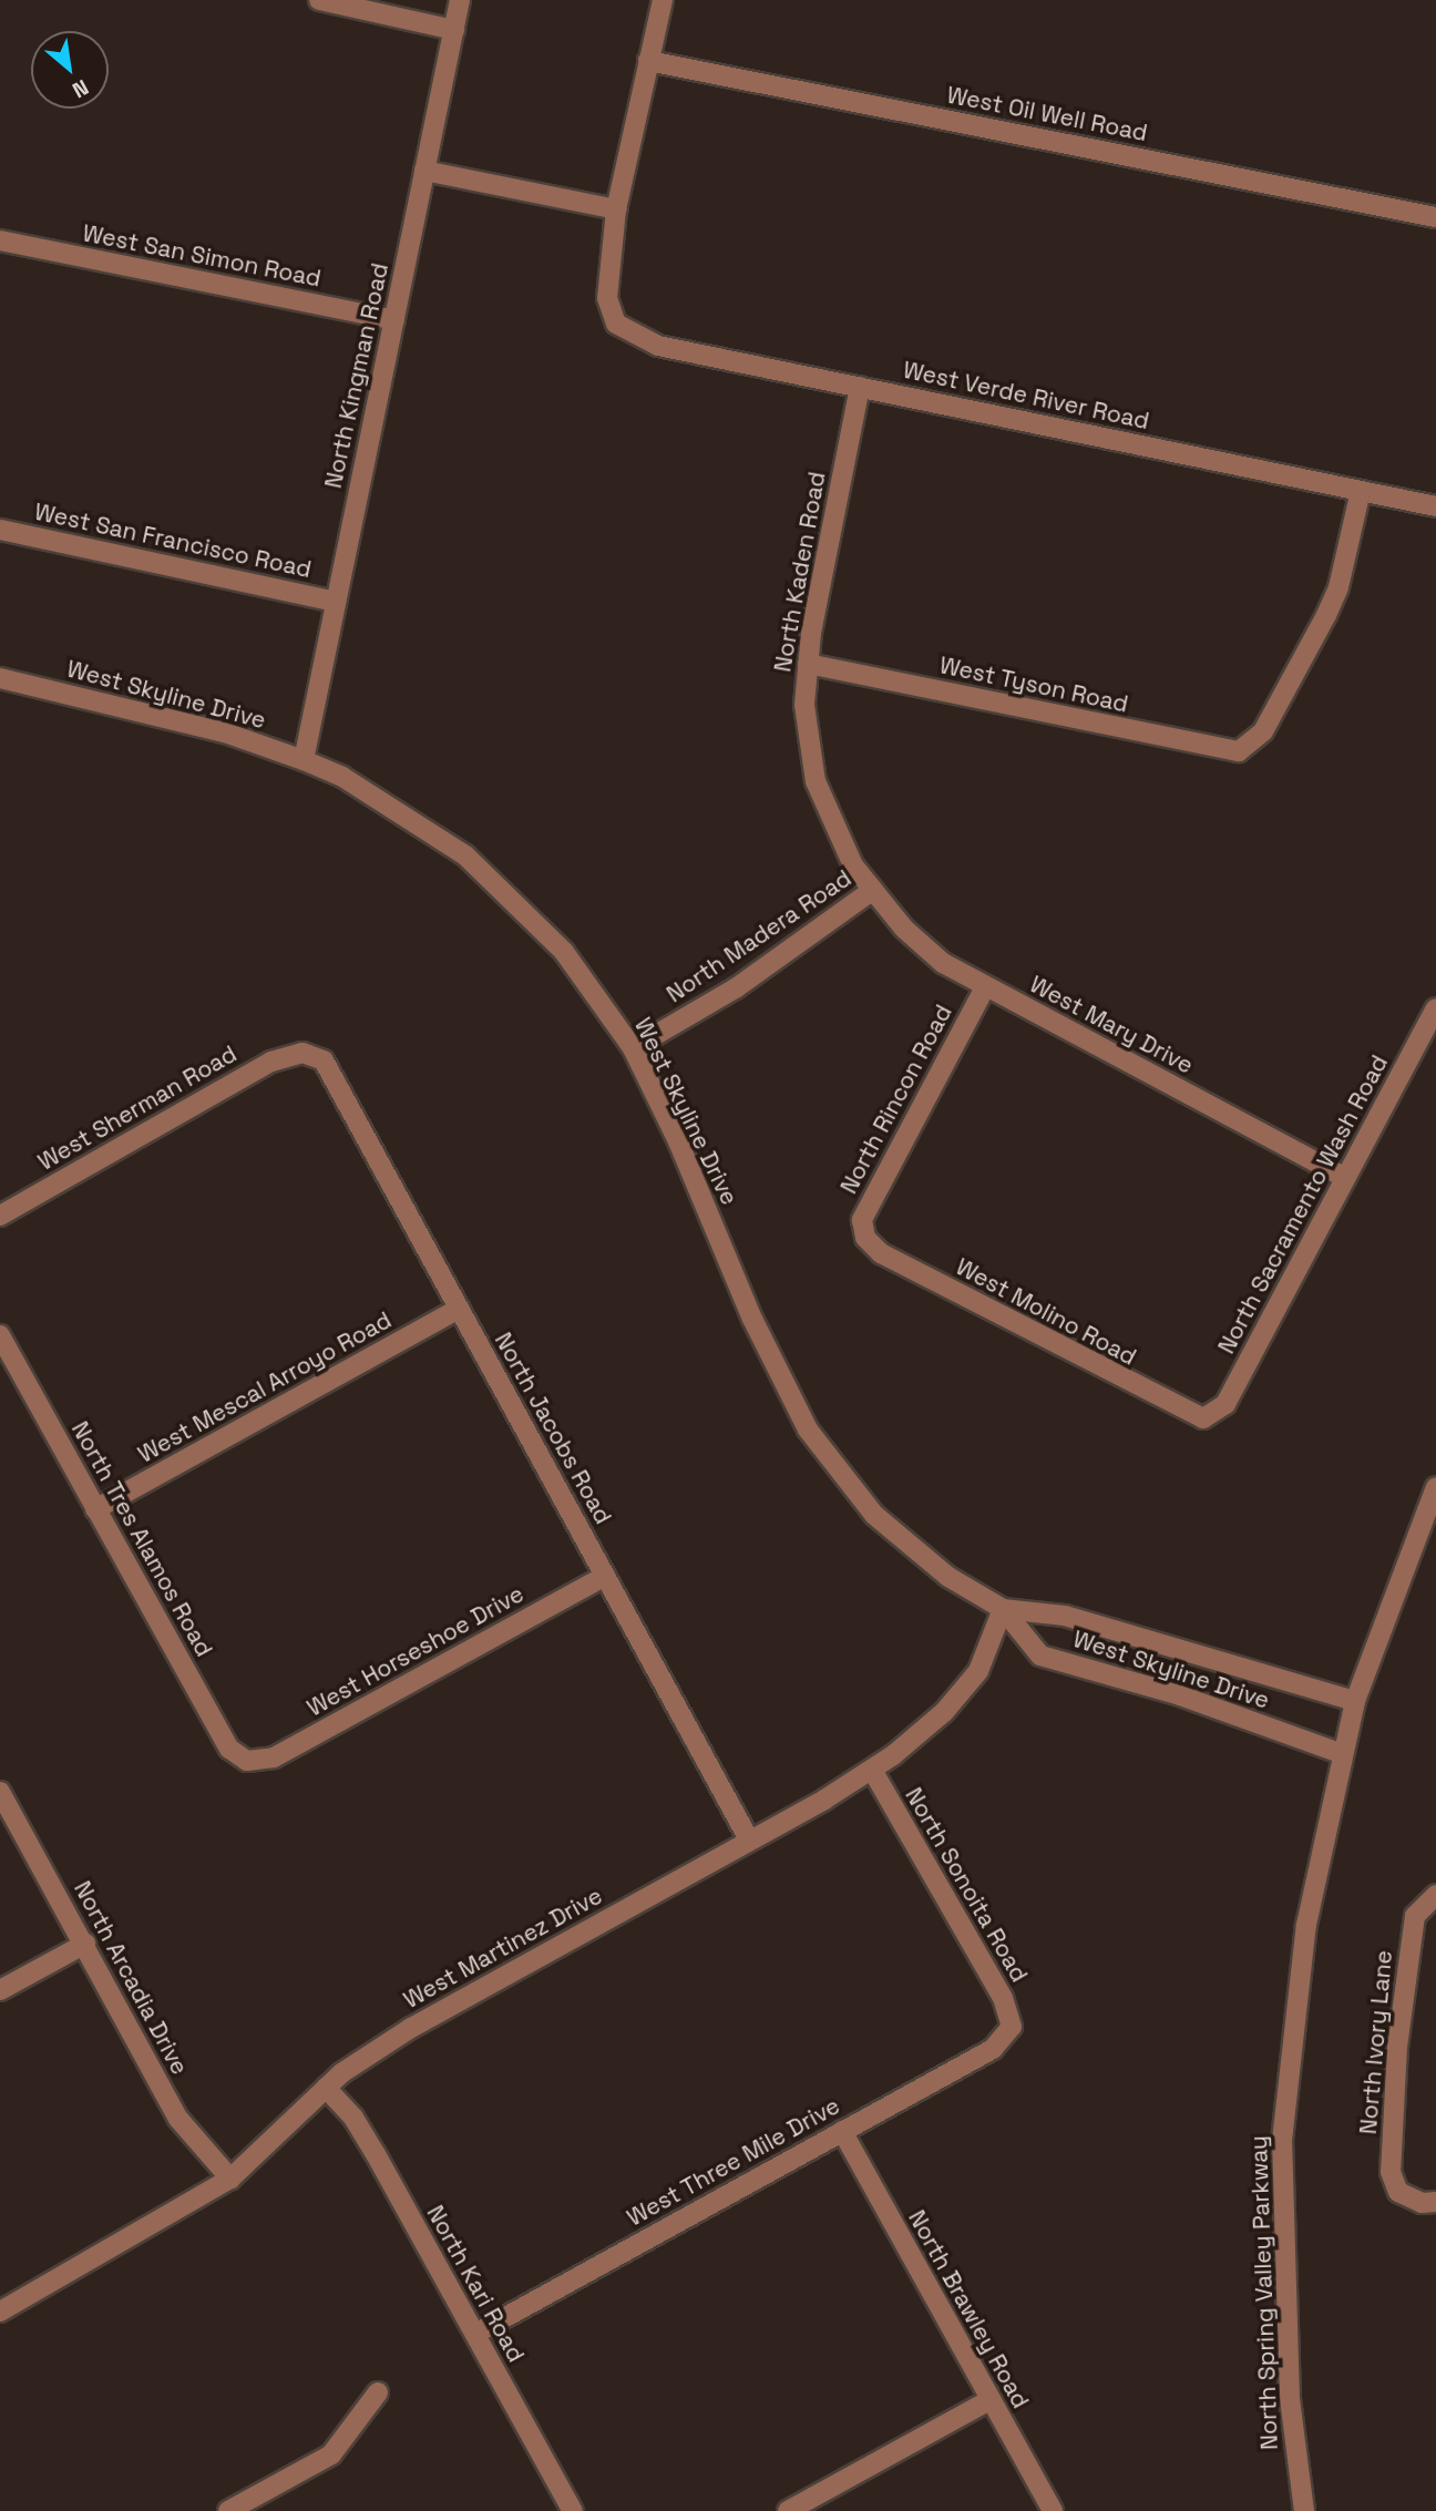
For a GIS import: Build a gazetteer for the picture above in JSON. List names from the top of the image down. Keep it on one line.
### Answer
{"streets":{"street":["West Oil Well Road","West San Simon Road","North Kingman Road","West Verde River Road","West San Francisco Road","North Kaden Road","West Tyson Road","West Skyline Drive","North Madera Road","West Mary Drive","North Rincon Road","West Sherman Road","North Sacramento Wash Road","West Molino Road","West Mescal Arroyo Road","North Jacobs Road","North Tres Alamos Road","West Horseshoe Drive","North Sonoita Road","West Martinez Drive","North Arcadia Drive","North Ivory Lane","West Three Mile Drive","North Kari Road","North Spring Valley Parkway","North Brawley Road"]},"crossings":[["West San Simon Road","North Kingman Road"],["North Kingman Road","West San Francisco Road"],["North Kingman Road","West Skyline Drive"],["West Verde River Road","North Kaden Road"],["West Verde River Road","West Tyson Road"],["North Kaden Road","West Tyson Road"],["North Kaden Road","North Madera Road"],["North Kaden Road","West Mary Drive"],["West Skyline Drive","North Madera Road"],["West Skyline Drive","West Martinez Drive"],["West Skyline Drive","North Spring Valley Parkway"],["North Madera Road","West Mary Drive"],["West Mary Drive","North Rincon Road"],["West Mary Drive","North Sacramento Wash Road"],["North Rincon Road","West Molino Road"],["West Sherman Road","North Jacobs Road"],["North Sacramento Wash Road","West Molino Road"],["West Mescal Arroyo Road","North Jacobs Road"],["West Mescal Arroyo Road","North Tres Alamos Road"],["North Jacobs Road","West Horseshoe Drive"],["North Jacobs Road","West Martinez Drive"],["North Tres Alamos Road","West Horseshoe Drive"],["North Sonoita Road","West Martinez Drive"],["North Sonoita Road","West Three Mile Drive"],["West Martinez Drive","North Arcadia Drive"],["West Martinez Drive","North Kari Road"],["West Three Mile Drive","North Kari Road"],["West Three Mile Drive","North Brawley Road"]],"north":"bottom right"}
